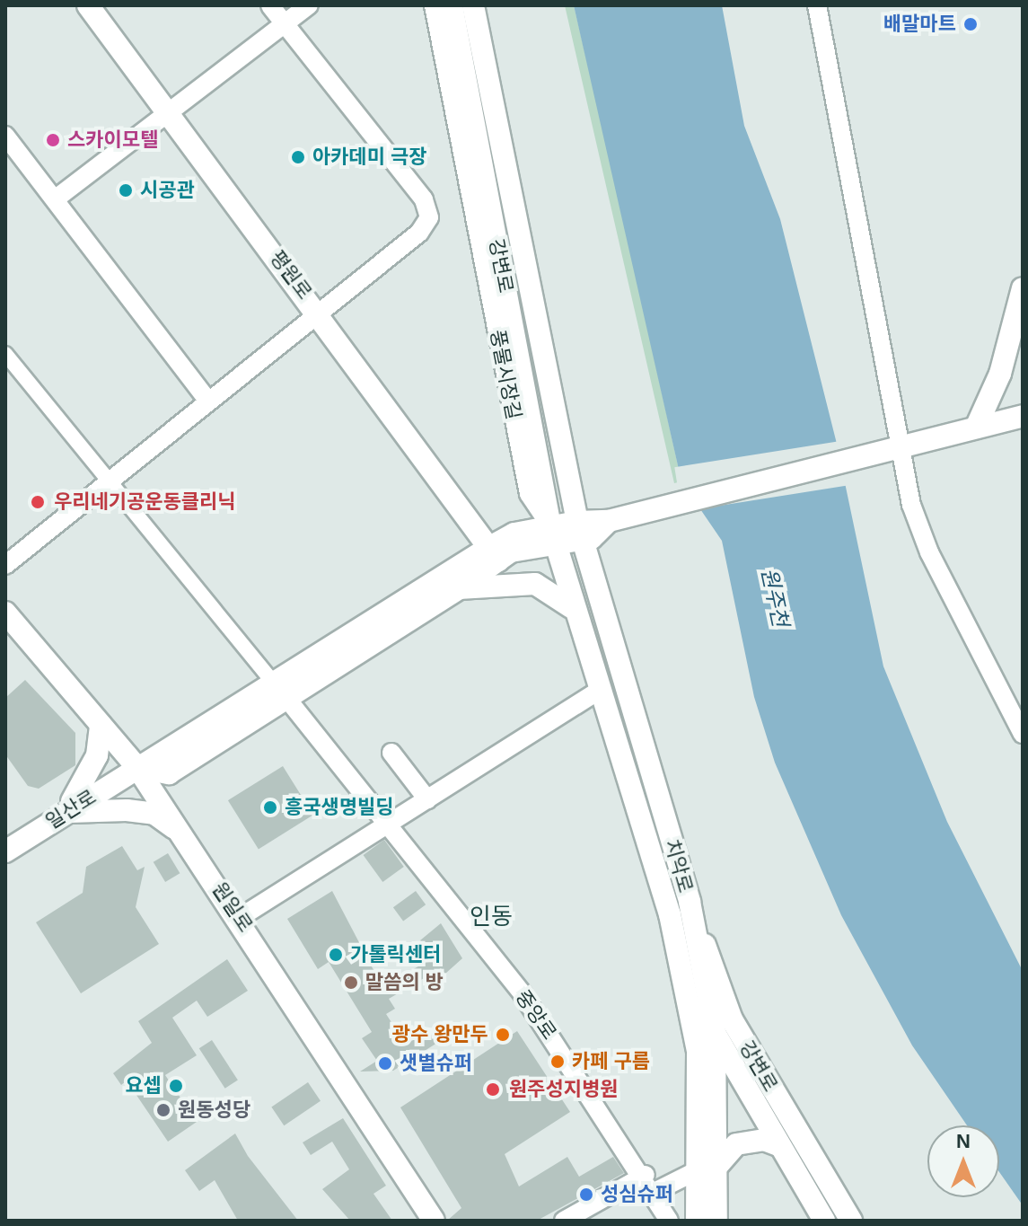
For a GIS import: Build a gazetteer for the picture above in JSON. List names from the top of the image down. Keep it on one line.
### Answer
{"streets":{"street":["강변로","평원로","풍물시장길","일산로","치악로","원일로","중앙로"]},"crossings":[["강변로","풍물시장길"],["강변로","치악로"],["풍물시장길","치악로"],["일산로","원일로"]],"districts":["인동"],"water":["원주천"],"places":["배말마트","스카이모텔","아카데미 극장","시공관","우리네기공운동클리닉","흥국생명빌딩","가톨릭센터","말씀의 방","광수 왕만두","카페 구름","샛별슈퍼","요셉","원주성지병원","원동성당","성심슈퍼"],"north":"top"}
